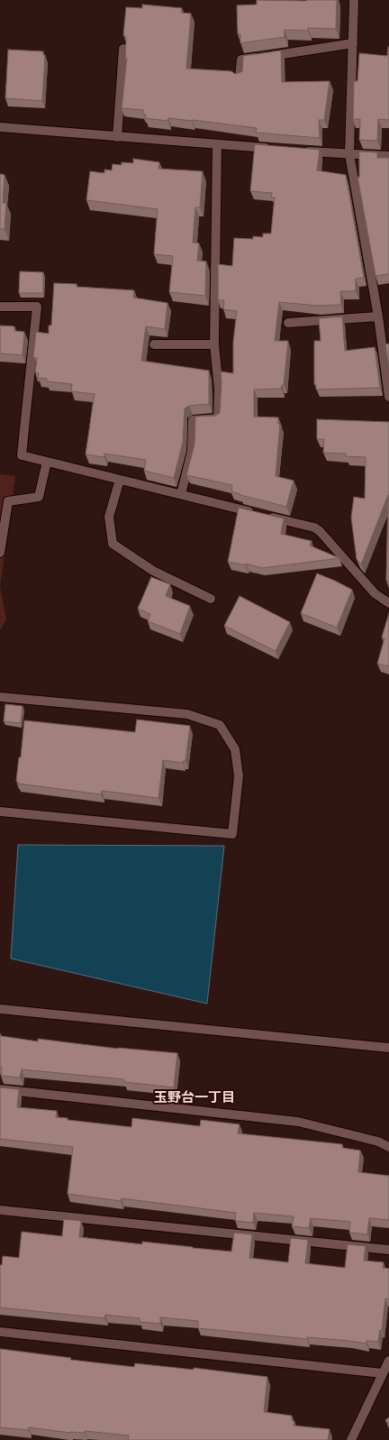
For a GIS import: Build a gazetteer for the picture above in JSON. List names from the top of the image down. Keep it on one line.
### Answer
{"districts":["玉野台一丁目"]}
